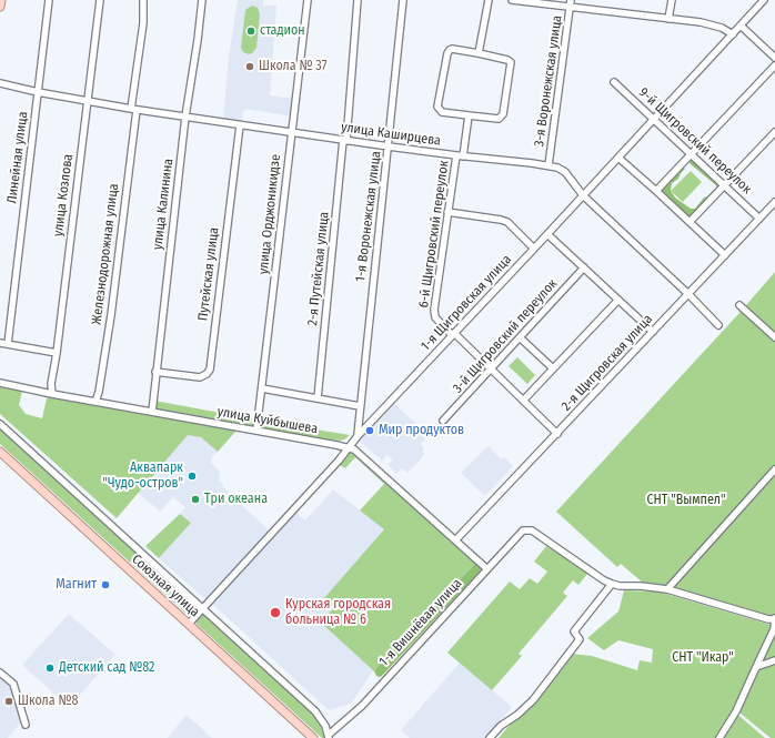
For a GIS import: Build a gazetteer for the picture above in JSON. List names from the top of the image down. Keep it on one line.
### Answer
{"streets":{"main road":["Союзная улица"],"street":["3-я Воронежская улица","улица Каширцева","9-й Щигровский переулок","Линейная улица","улица Козлова","улица Калинина","улица Орджоникидзе","1-я Воронежская улица","6-й Щигровский переулок","Железнодорожная улица","2-я Путейская улица","Путейская улица","1-я Щигровская улица","3-й Щигровский переулок","2-я Щигровская улица","улица Куйбышева","1-я Вишнёвая улица"]},"crossings":[["3-я Воронежская улица","улица Каширцева"],["улица Каширцева","Линейная улица"],["улица Каширцева","улица Козлова"],["улица Каширцева","улица Калинина"],["улица Каширцева","улица Орджоникидзе"],["улица Каширцева","1-я Воронежская улица"],["улица Каширцева","6-й Щигровский переулок"],["улица Каширцева","Железнодорожная улица"],["улица Каширцева","2-я Путейская улица"],["улица Каширцева","Путейская улица"],["улица Каширцева","1-я Щигровская улица"],["улица Каширцева","2-я Щигровская улица"],["9-й Щигровский переулок","1-я Щигровская улица"],["9-й Щигровский переулок","2-я Щигровская улица"],["улица Козлова","улица Куйбышева"],["улица Калинина","Путейская улица"],["улица Калинина","улица Куйбышева"],["улица Орджоникидзе","улица Куйбышева"],["1-я Воронежская улица","1-я Щигровская улица"],["6-й Щигровский переулок","1-я Щигровская улица"],["6-й Щигровский переулок","3-й Щигровский переулок"],["6-й Щигровский переулок","2-я Щигровская улица"],["Железнодорожная улица","улица Куйбышева"],["1-я Щигровская улица","улица Куйбышева"],["1-я Щигровская улица","Союзная улица"],["2-я Щигровская улица","улица Куйбышева"],["улица Куйбышева","1-я Вишнёвая улица"]],"parks":["СНТ \"Вымпел\"","СНТ \"Икар\""],"places":["стадион","Школа № 37","Мир продуктов","Аквапарк \"Чудо-остров\"","Три океана","Магнит","Курская городская больница № 6","Детский сад №82","Школа №8"]}
